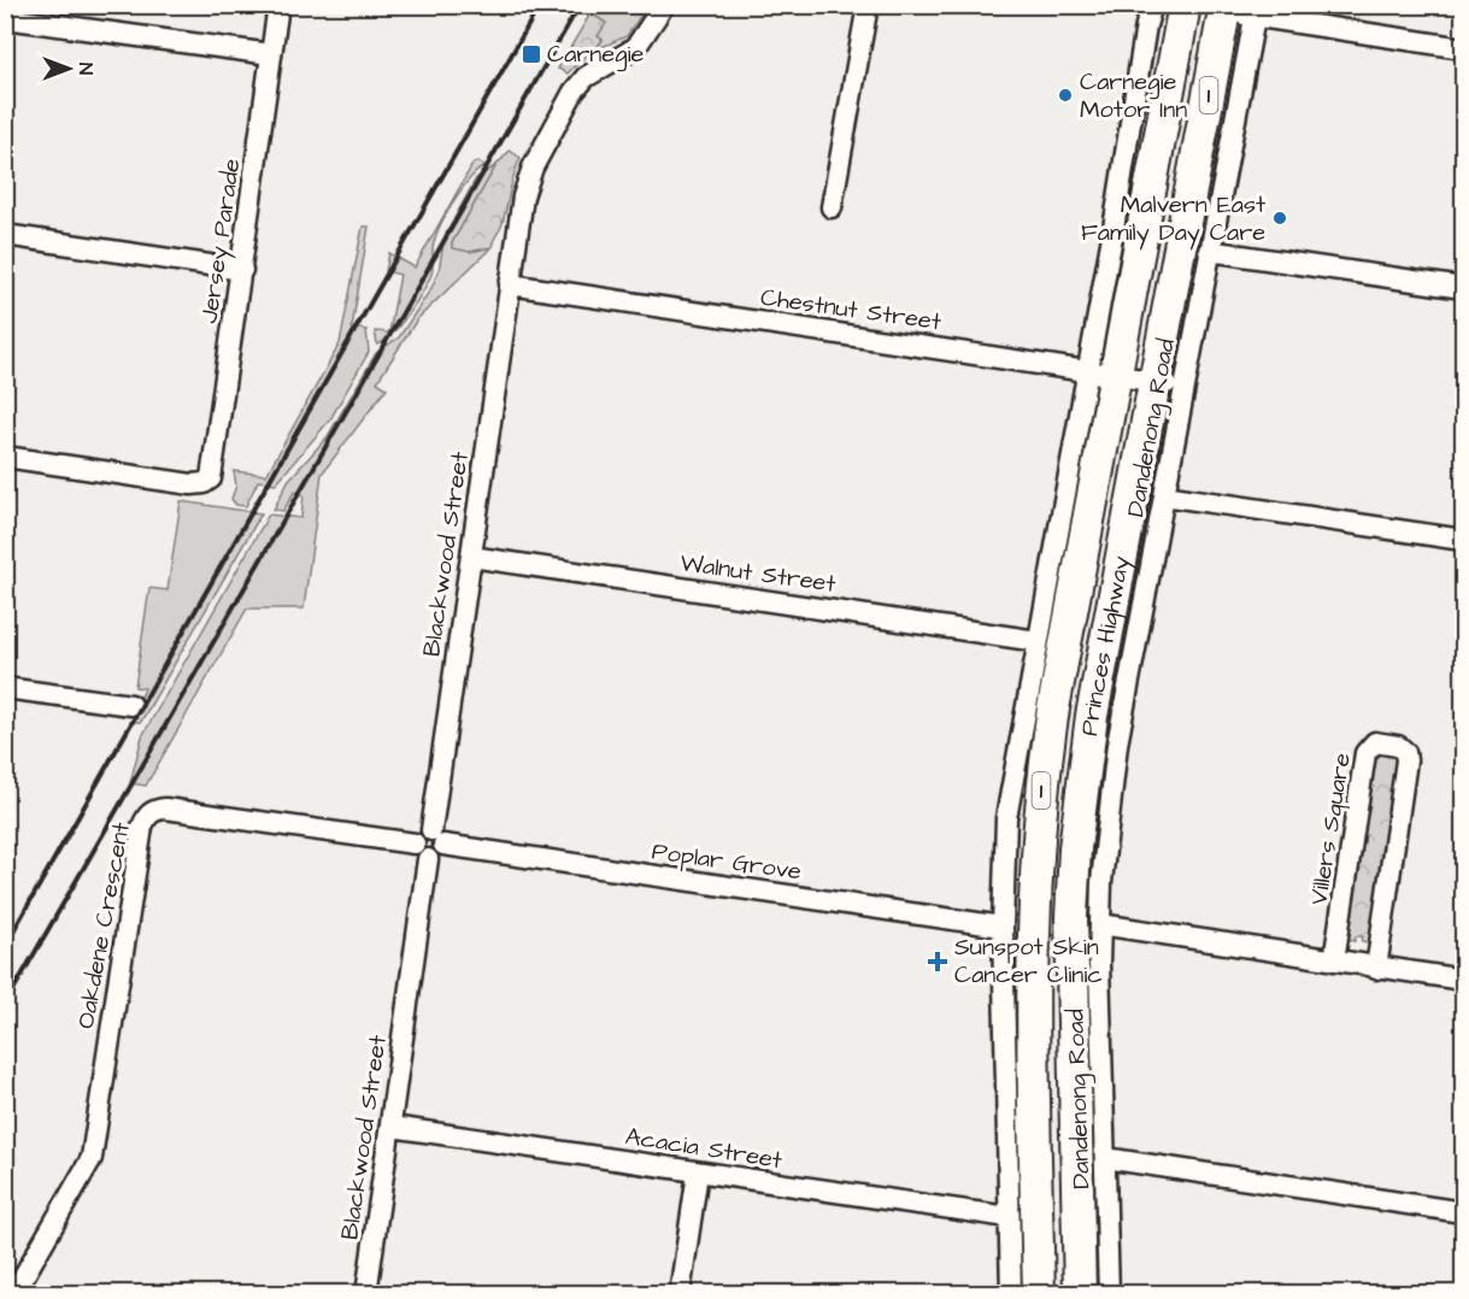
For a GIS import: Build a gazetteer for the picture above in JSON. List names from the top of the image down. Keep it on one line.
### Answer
{"streets":{"highway":["1","Princes Highway"],"street":["Jersey Parade","Chestnut Street","Dandenong Road","Blackwood Street","Walnut Street","Villers Square","Poplar Grove","Oakdene Crescent","Acacia Street"]},"crossings":[["Chestnut Street","Dandenong Road"],["Chestnut Street","Blackwood Street"],["Chestnut Street","Princes Highway"],["Dandenong Road","Princes Highway"],["Blackwood Street","Walnut Street"],["Blackwood Street","Poplar Grove"],["Blackwood Street","Oakdene Crescent"],["Blackwood Street","Acacia Street"]],"places":{"transit":["Carnegie"],"other":["Carnegie Motor Inn","Malvern East Family Day Care"],"health":["Sunspot Skin Cancer Clinic"]},"north":"right"}
